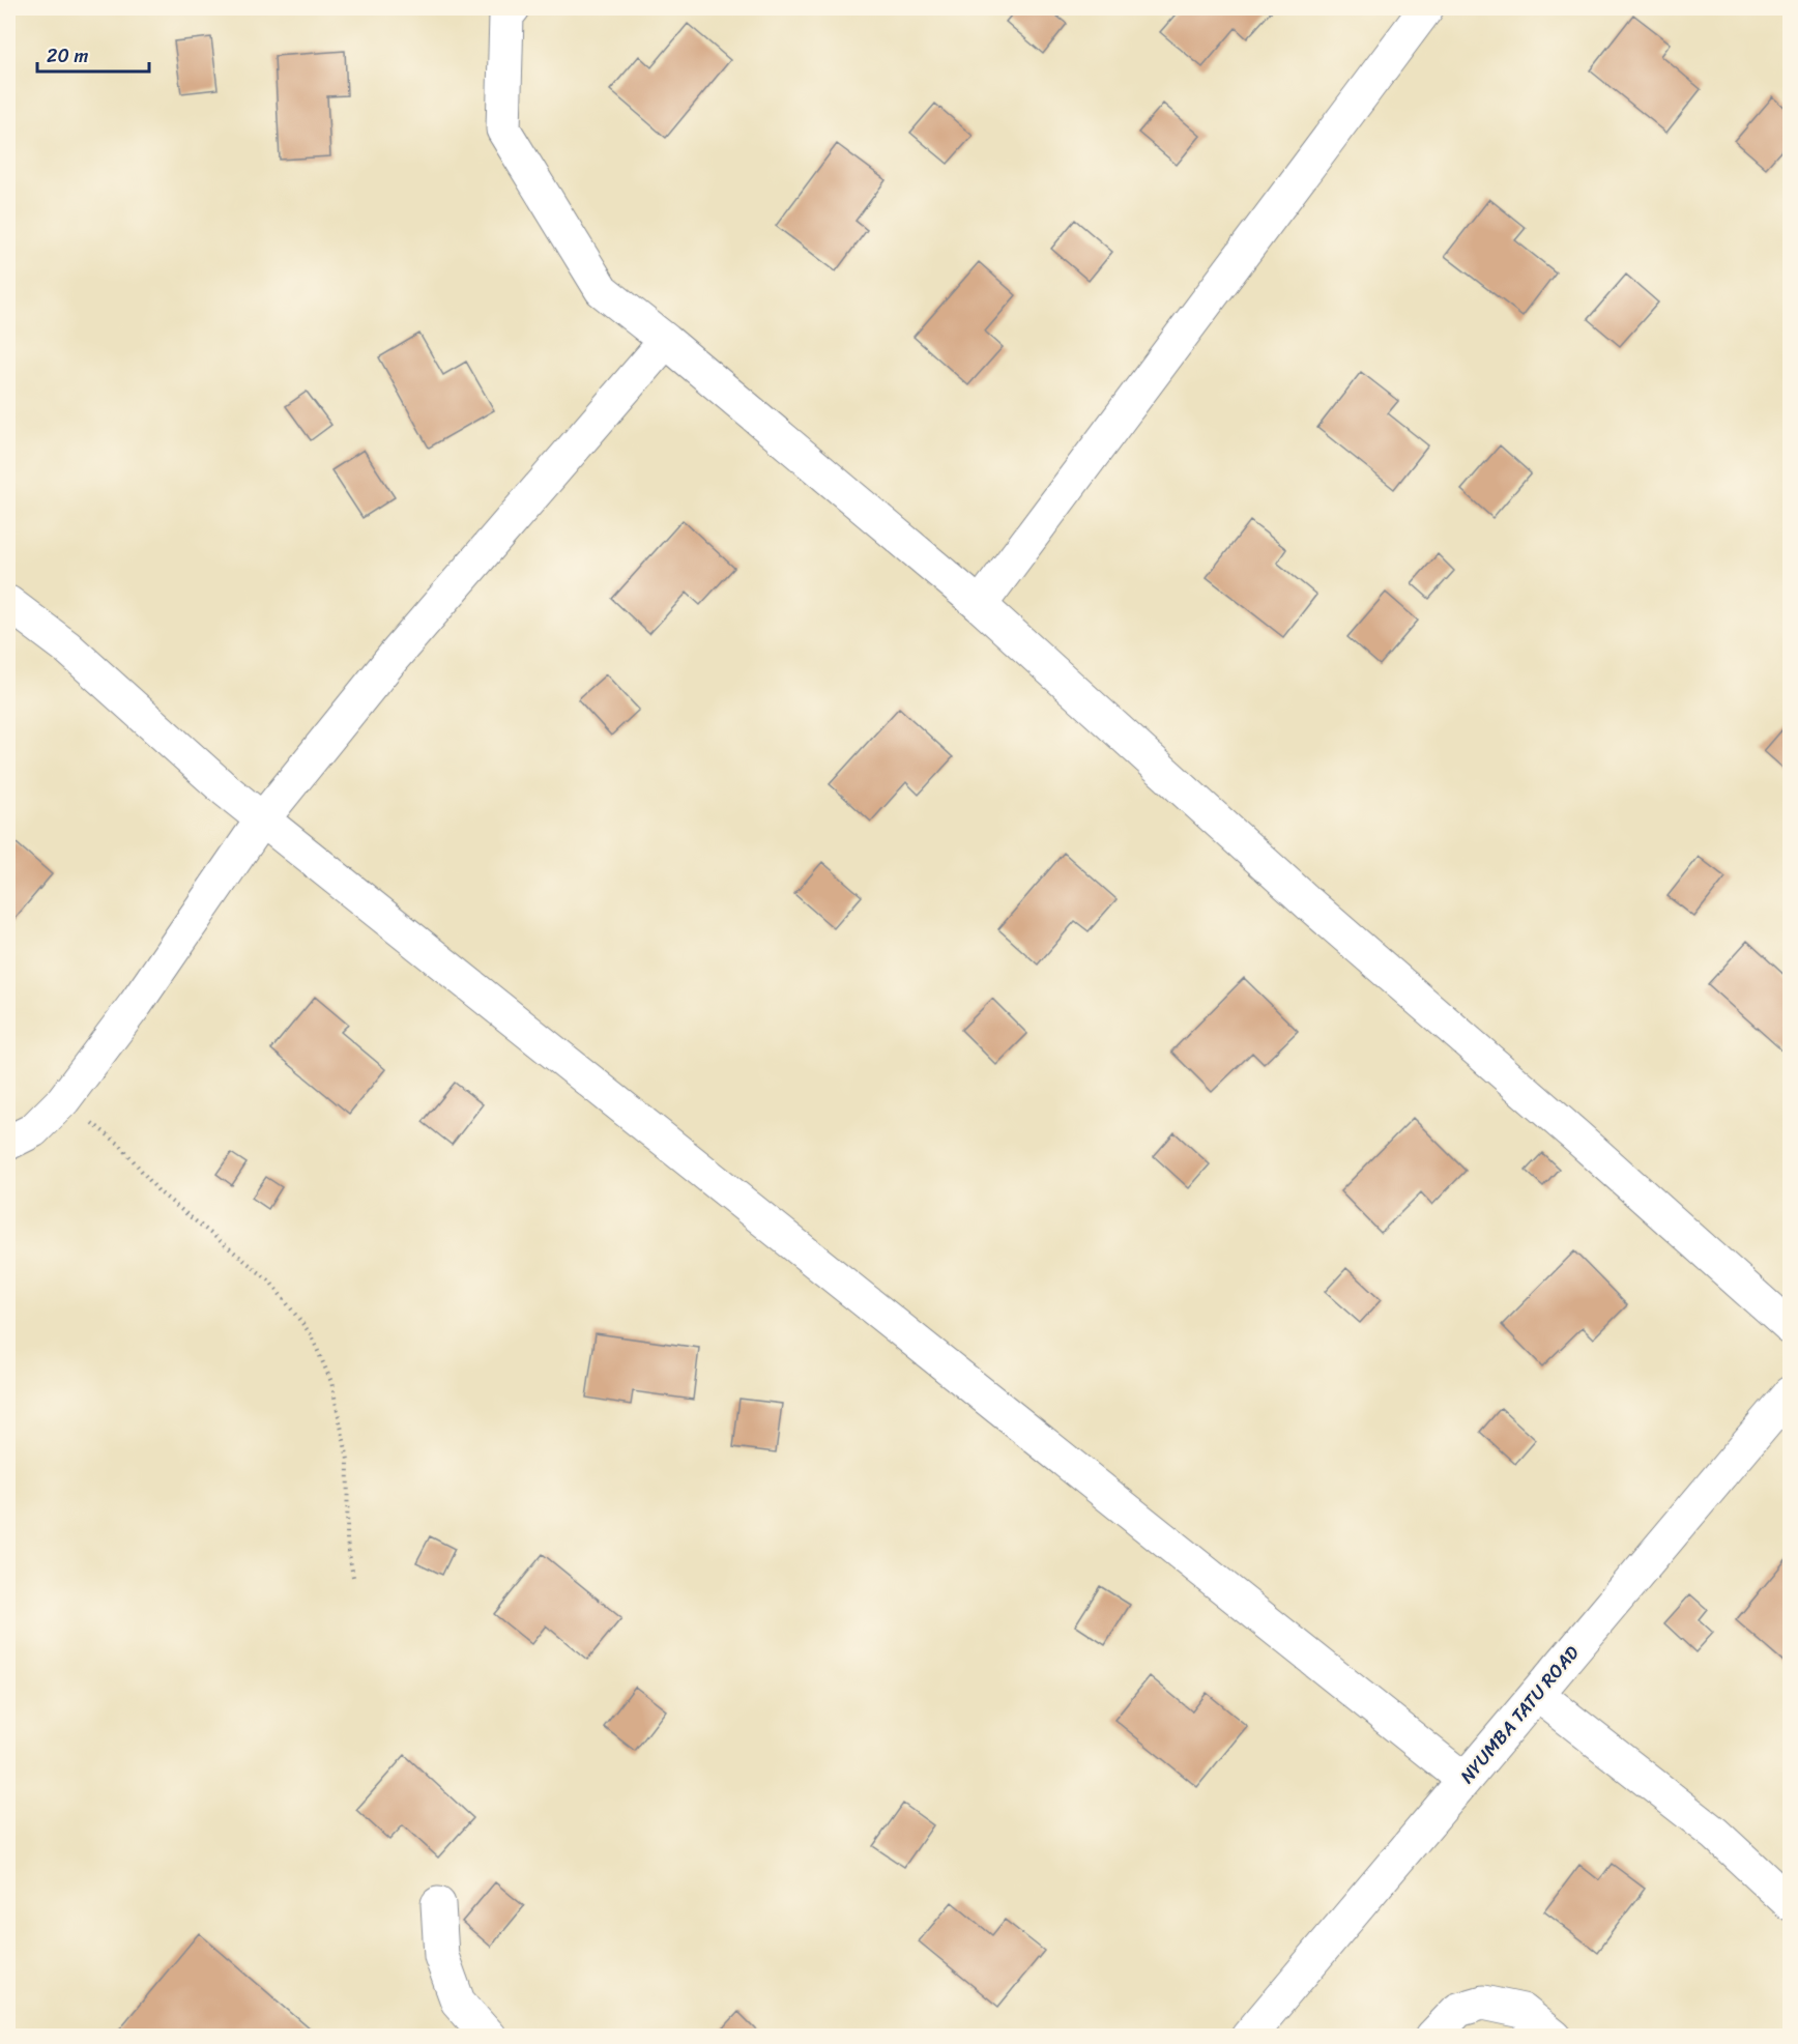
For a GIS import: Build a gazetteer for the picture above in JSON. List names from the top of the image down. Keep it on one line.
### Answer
{"streets":{"street":["NYUMBA TATU ROAD"]},"scale_bar":"20 m"}
